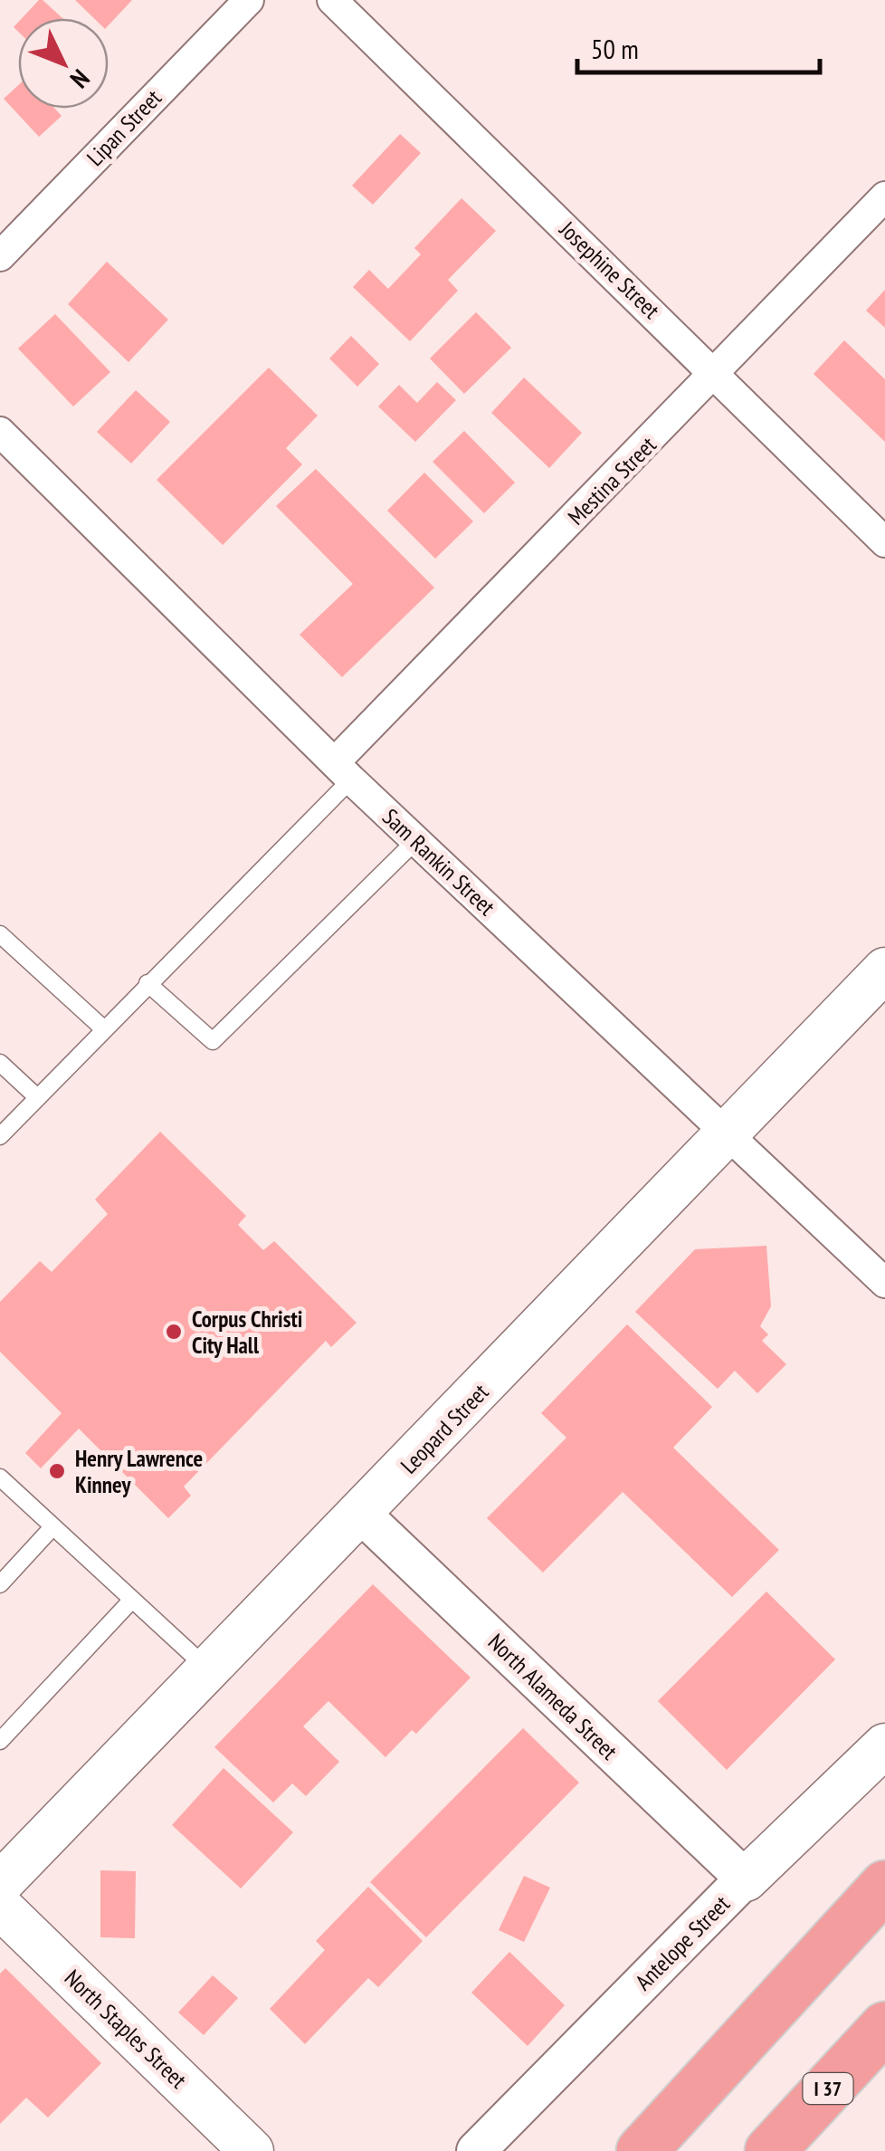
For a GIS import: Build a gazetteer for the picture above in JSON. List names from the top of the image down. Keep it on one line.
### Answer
{"streets":{"highway":["I 37"],"main road":["Leopard Street","North Staples Street"],"street":["Lipan Street","Josephine Street","Mestina Street","Sam Rankin Street","North Alameda Street","Antelope Street"]},"crossings":[["Josephine Street","Mestina Street"],["Mestina Street","Sam Rankin Street"],["Sam Rankin Street","Leopard Street"],["Leopard Street","North Alameda Street"],["North Alameda Street","Antelope Street"]],"places":["Corpus Christi City Hall","Henry Lawrence Kinney"],"scale_bar":"50 m","north":"bottom right"}
